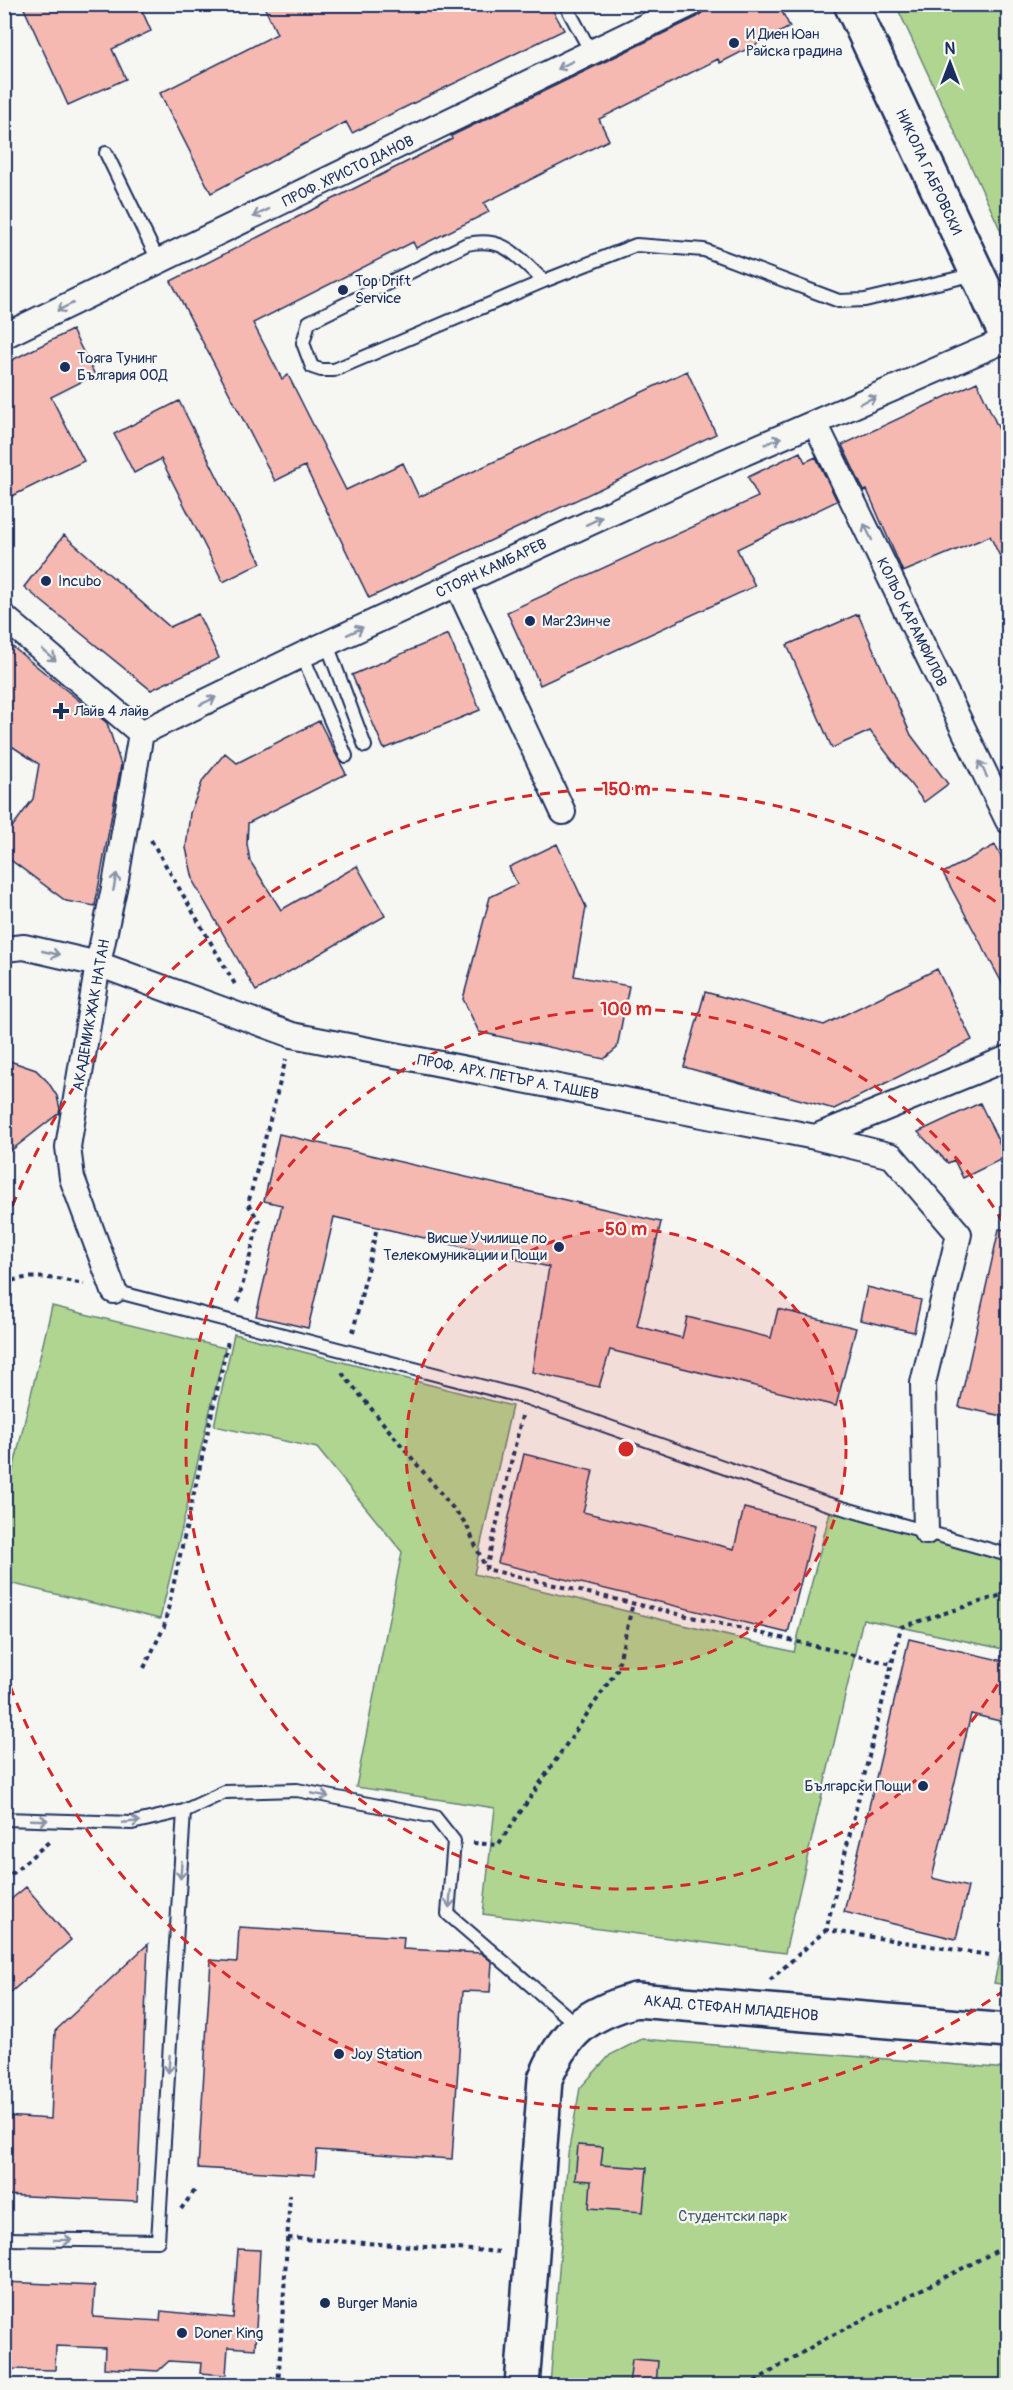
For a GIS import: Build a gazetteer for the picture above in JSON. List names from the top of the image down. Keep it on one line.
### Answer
{"streets":{"street":["ПРОФ. ХРИСТО ДАНОВ","НИКОЛА ГАБРОВСКИ","СТОЯН КАМБАРЕВ","КОЛЬО КАРАМФИЛОВ","АКАДЕМИК ЖАК НАТАН","ПРОФ. АРХ. ПЕТЪР А. ТАШЕВ","АКАД. СТЕФАН МЛАДЕНОВ"]},"crossings":[["НИКОЛА ГАБРОВСКИ","СТОЯН КАМБАРЕВ"],["СТОЯН КАМБАРЕВ","КОЛЬО КАРАМФИЛОВ"],["СТОЯН КАМБАРЕВ","АКАДЕМИК ЖАК НАТАН"],["АКАДЕМИК ЖАК НАТАН","ПРОФ. АРХ. ПЕТЪР А. ТАШЕВ"]],"one_way":["ПРОФ. ХРИСТО ДАНОВ","СТОЯН КАМБАРЕВ","КОЛЬО КАРАМФИЛОВ"],"parks":["Студентски парк"],"places":{"other":["И Диен Юан Райска градина","Top Drift Service","Тояга Тунинг България ООД","Incubo","Маг23инче","Висше Училище по Телекомуникации и Пощи","Български Пощи","Joy Station","Burger Mania","Doner King"],"health":["Лайв 4 лайв"]},"north":"top","rings":["150 m","100 m","50 m"]}
